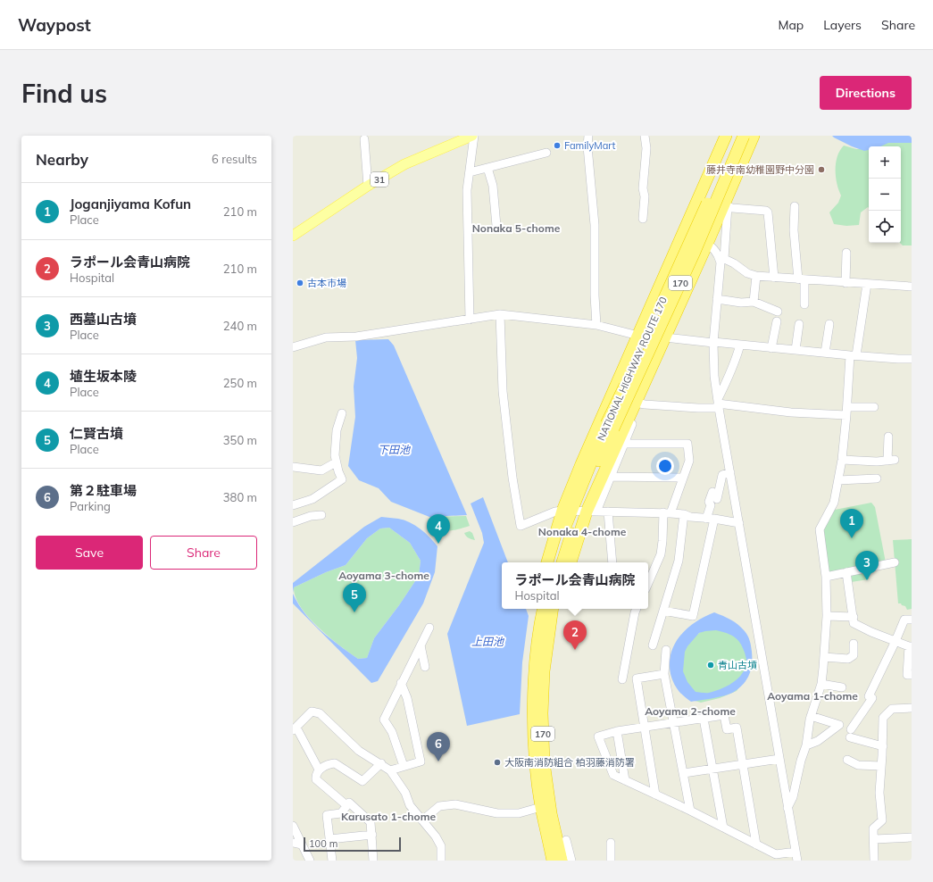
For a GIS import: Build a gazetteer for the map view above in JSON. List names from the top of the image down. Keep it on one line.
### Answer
{"streets":{"highway":["170","NATIONAL HIGHWAY ROUTE 170"],"main road":["31"]},"districts":["Nonaka 5-chome","Nonaka 4-chome","Aoyama 3-chome","Aoyama 1-chome","Aoyama 2-chome","Karusato 1-chome"],"water":["下田池","上田池"],"places":["FamilyMart","藤井寺南幼稚園野中分園","古本市場","青山古墳","大阪南消防組合 柏羽藤消防署"],"scale_bar":"100 m","page":{"header":"Waypost","nav":["Map","Layers","Share"],"buttons":["Directions",["Save","Share"]],"title":"Find us","heading":["Nearby","6 results"],"map_buttons":["+","−"],"list":[{"mark":"1","name":"Joganjiyama Kofun","note":"Place","value":"210 m"},{"mark":"2","name":"ラポール会青山病院","note":"Hospital","value":"210 m"},{"mark":"3","name":"西墓山古墳","note":"Place","value":"240 m"},{"mark":"4","name":"埴生坂本陵","note":"Place","value":"250 m"},{"mark":"5","name":"仁賢古墳","note":"Place","value":"350 m"},{"mark":"6","name":"第２駐車場","note":"Parking","value":"380 m"}],"pins":["1","4","3","5","2","6"],"popup":["ラポール会青山病院","Hospital"],"scale":"100 m"}}
